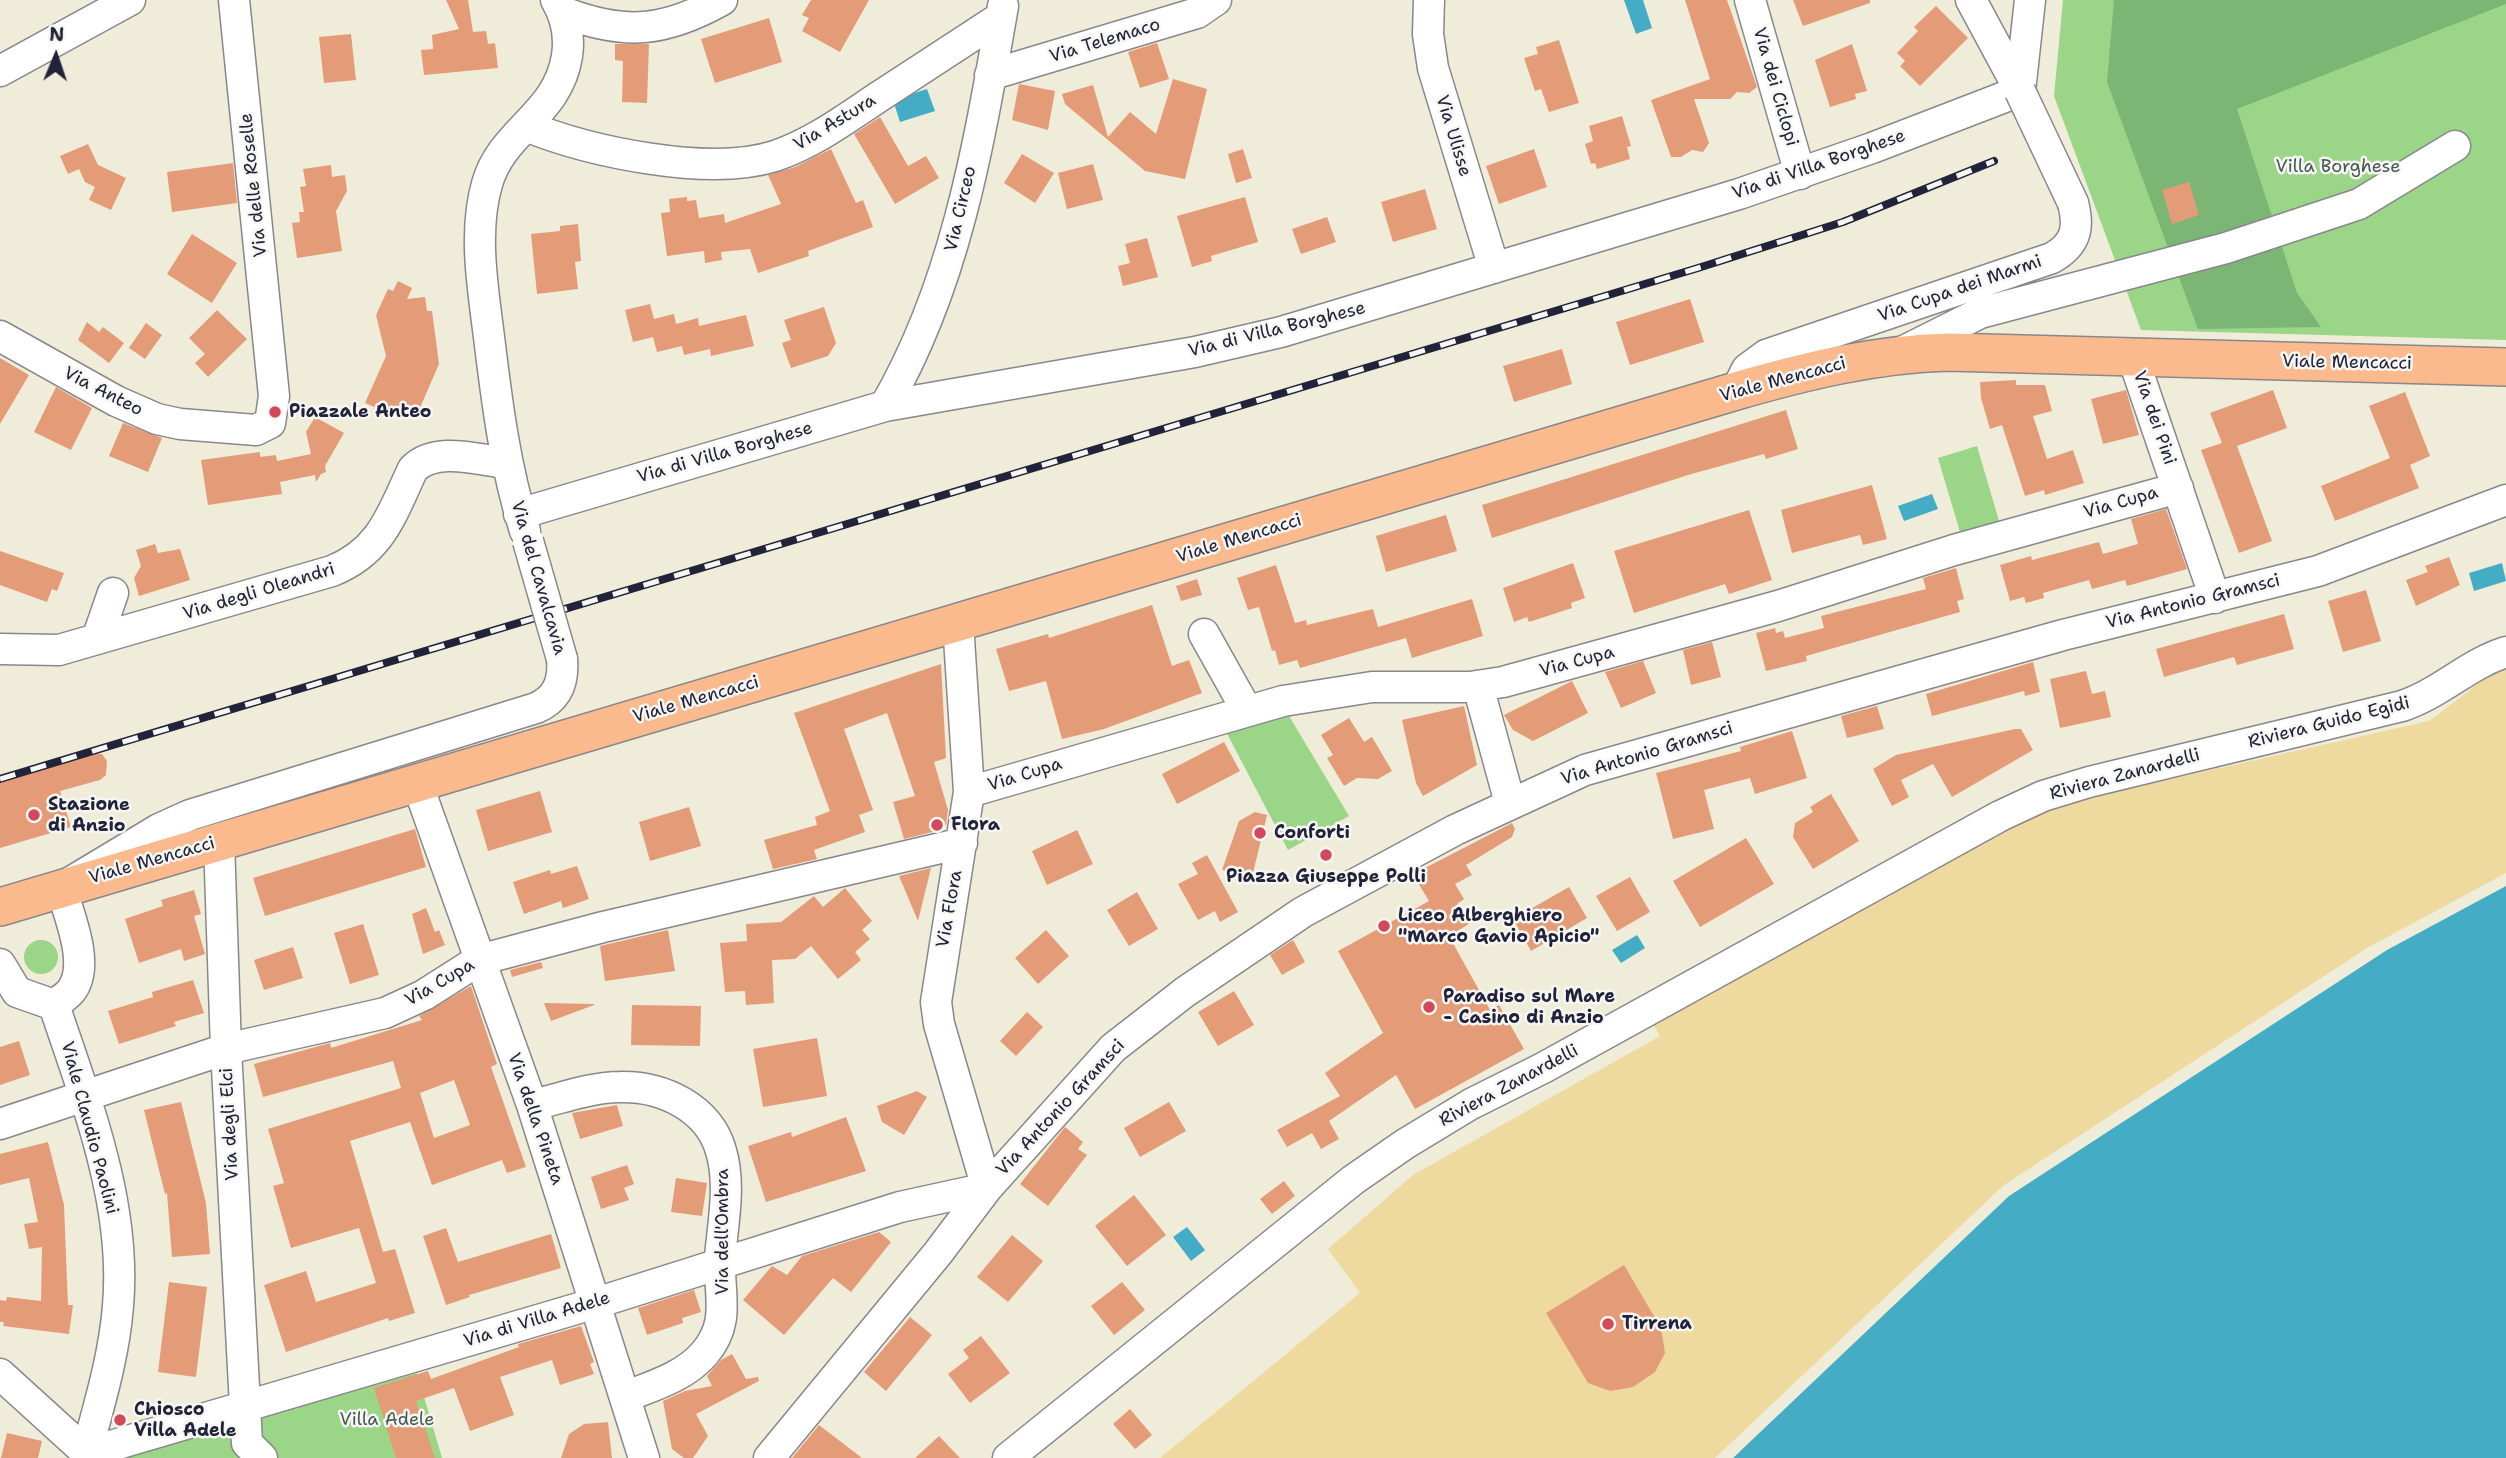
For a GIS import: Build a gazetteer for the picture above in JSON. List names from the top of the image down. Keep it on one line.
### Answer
{"streets":{"main road":["Viale Mencacci"],"street":["Via Telemaco","Via dei Ciclopi","Via Astura","Via Ulisse","Via di Villa Borghese","Via delle Roselle","Via Circeo","Via Cupa dei Marmi","Via Anteo","Via dei Pini","Via Cupa","Via del Cavalcavia","Via degli Oleandri","Via Antonio Gramsci","Riviera Guido Egidi","Riviera Zanardelli","Via Flora","Via della Pineta","Via degli Elci","Viale Claudio Paolini","Via dell'Ombra","Via di Villa Adele"]},"crossings":[["Via Telemaco","Via Circeo"],["Via dei Ciclopi","Via di Villa Borghese"],["Via Astura","Via Circeo"],["Via Astura","Via del Cavalcavia"],["Via Ulisse","Via di Villa Borghese"],["Via di Villa Borghese","Via Circeo"],["Via di Villa Borghese","Via Cupa dei Marmi"],["Via di Villa Borghese","Via del Cavalcavia"],["Via delle Roselle","Via Anteo"],["Via Cupa dei Marmi","Viale Mencacci"],["Viale Mencacci","Via dei Pini"],["Viale Mencacci","Via del Cavalcavia"],["Viale Mencacci","Via Flora"],["Viale Mencacci","Via della Pineta"],["Viale Mencacci","Via degli Elci"],["Via dei Pini","Via Cupa"],["Via dei Pini","Via Antonio Gramsci"],["Via Cupa","Via Flora"],["Via Cupa","Via della Pineta"],["Via Cupa","Via degli Elci"],["Via Cupa","Viale Claudio Paolini"],["Via del Cavalcavia","Via degli Oleandri"],["Via Antonio Gramsci","Via Flora"],["Via Antonio Gramsci","Via di Villa Adele"],["Riviera Guido Egidi","Riviera Zanardelli"],["Via Flora","Via di Villa Adele"],["Via della Pineta","Via dell'Ombra"],["Via della Pineta","Via di Villa Adele"],["Via degli Elci","Via di Villa Adele"],["Viale Claudio Paolini","Via di Villa Adele"],["Via dell'Ombra","Via di Villa Adele"]],"parks":["Villa Borghese","Villa Adele"],"places":["Piazzale Anteo","Stazione di Anzio","Flora","Conforti","Piazza Giuseppe Polli","Liceo Alberghiero \"Marco Gavio Apicio\"","Paradiso sul Mare - Casino di Anzio","Tirrena","Chiosco Villa Adele"],"north":"top"}
